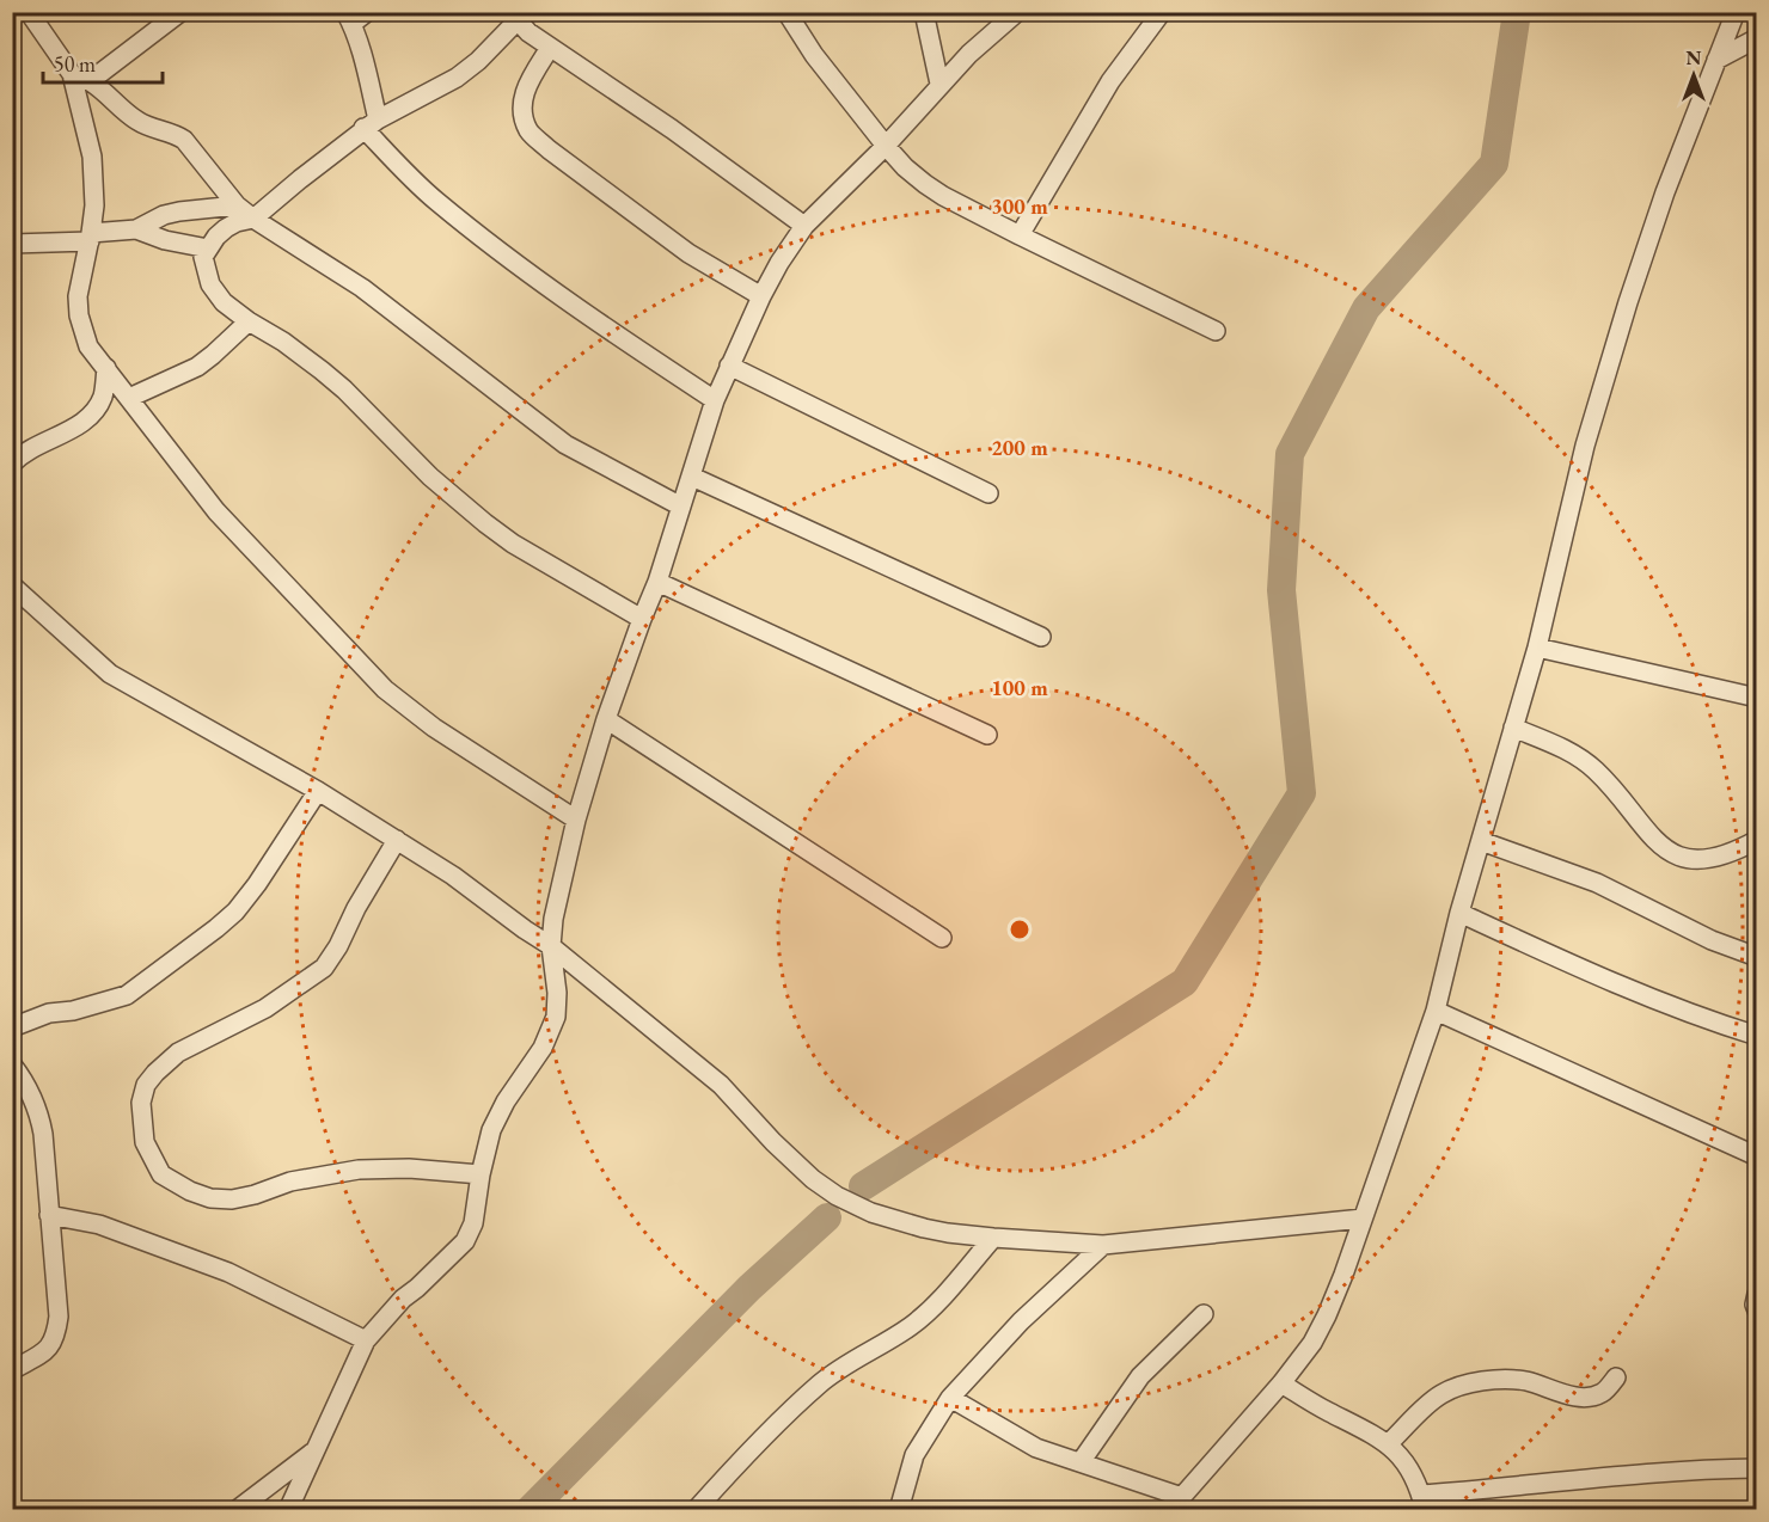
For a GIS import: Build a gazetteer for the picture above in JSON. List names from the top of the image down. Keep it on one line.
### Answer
{"scale_bar":"50 m","north":"top","rings":["300 m","200 m","100 m"]}
